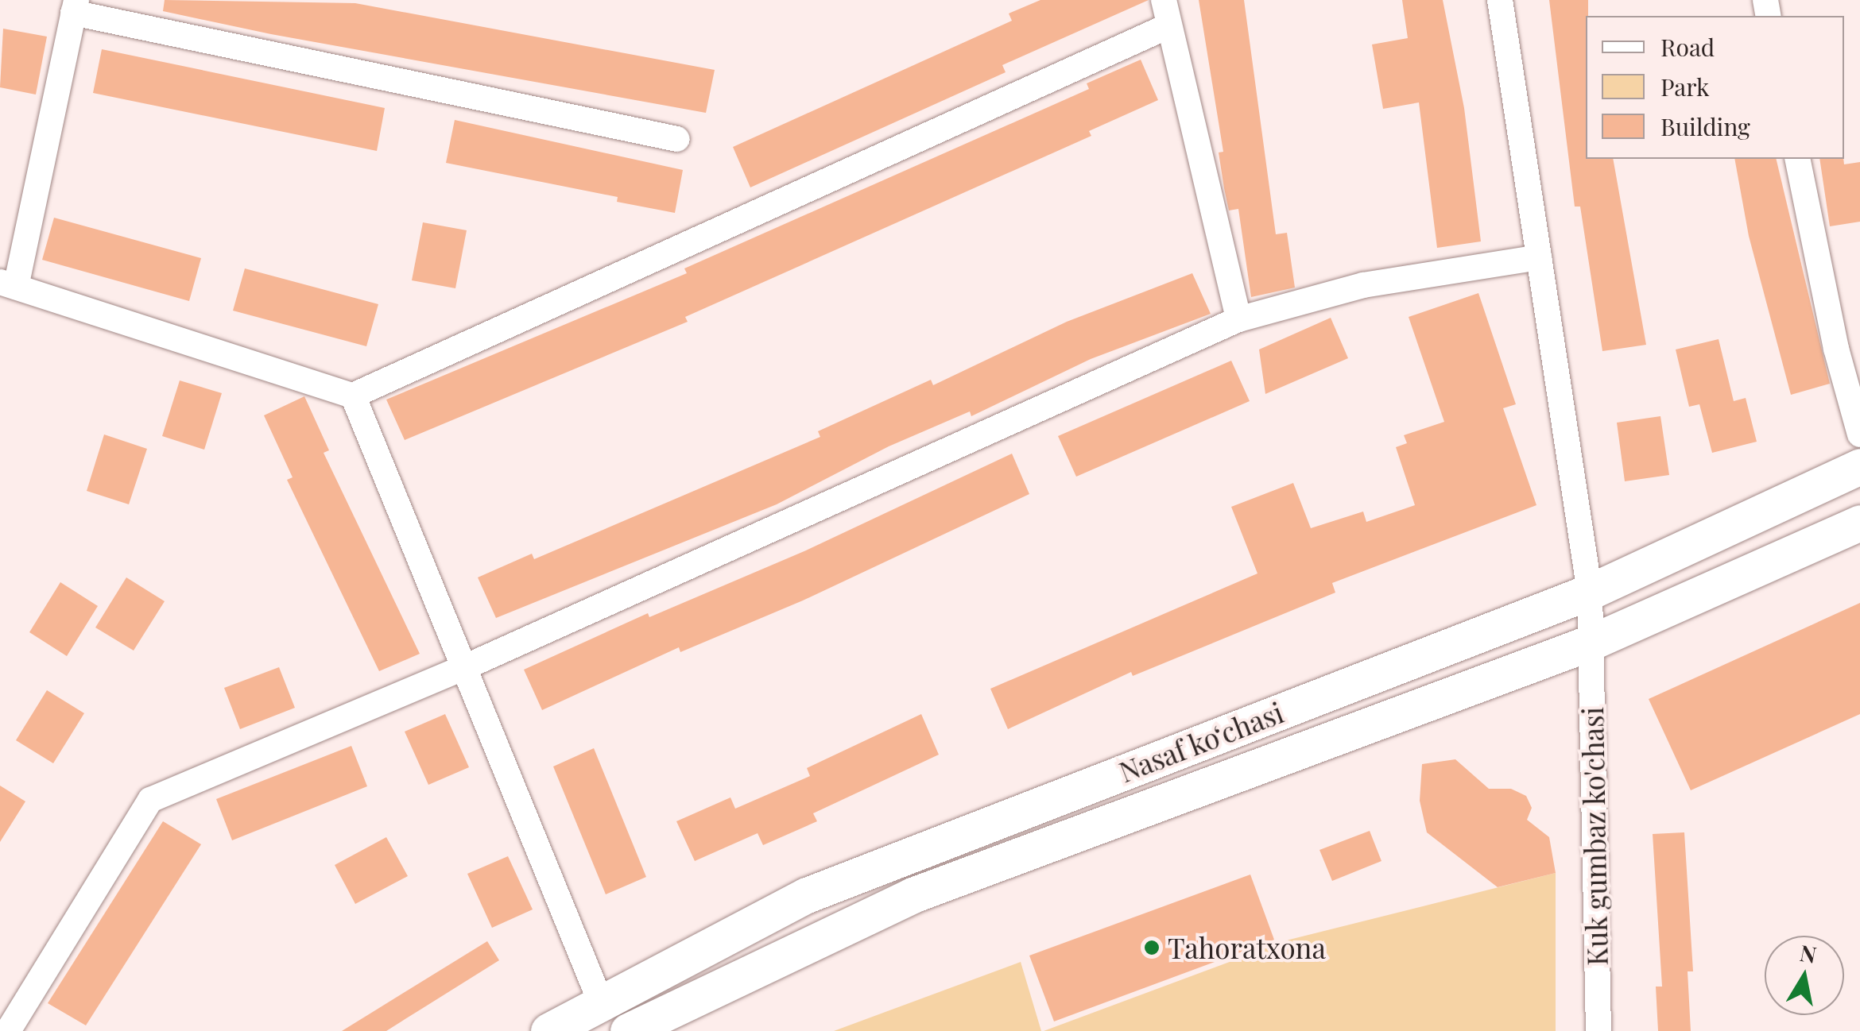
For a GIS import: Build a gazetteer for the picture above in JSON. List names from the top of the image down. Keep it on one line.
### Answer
{"streets":{"main road":["Nasaf ko‘chasi"],"street":["Kuk gumbaz ko'chasi"]},"crossings":[["Nasaf ko‘chasi","Kuk gumbaz ko'chasi"]],"places":["Tahoratxona"],"legend":["Road","Park","Building"],"north":"top"}
